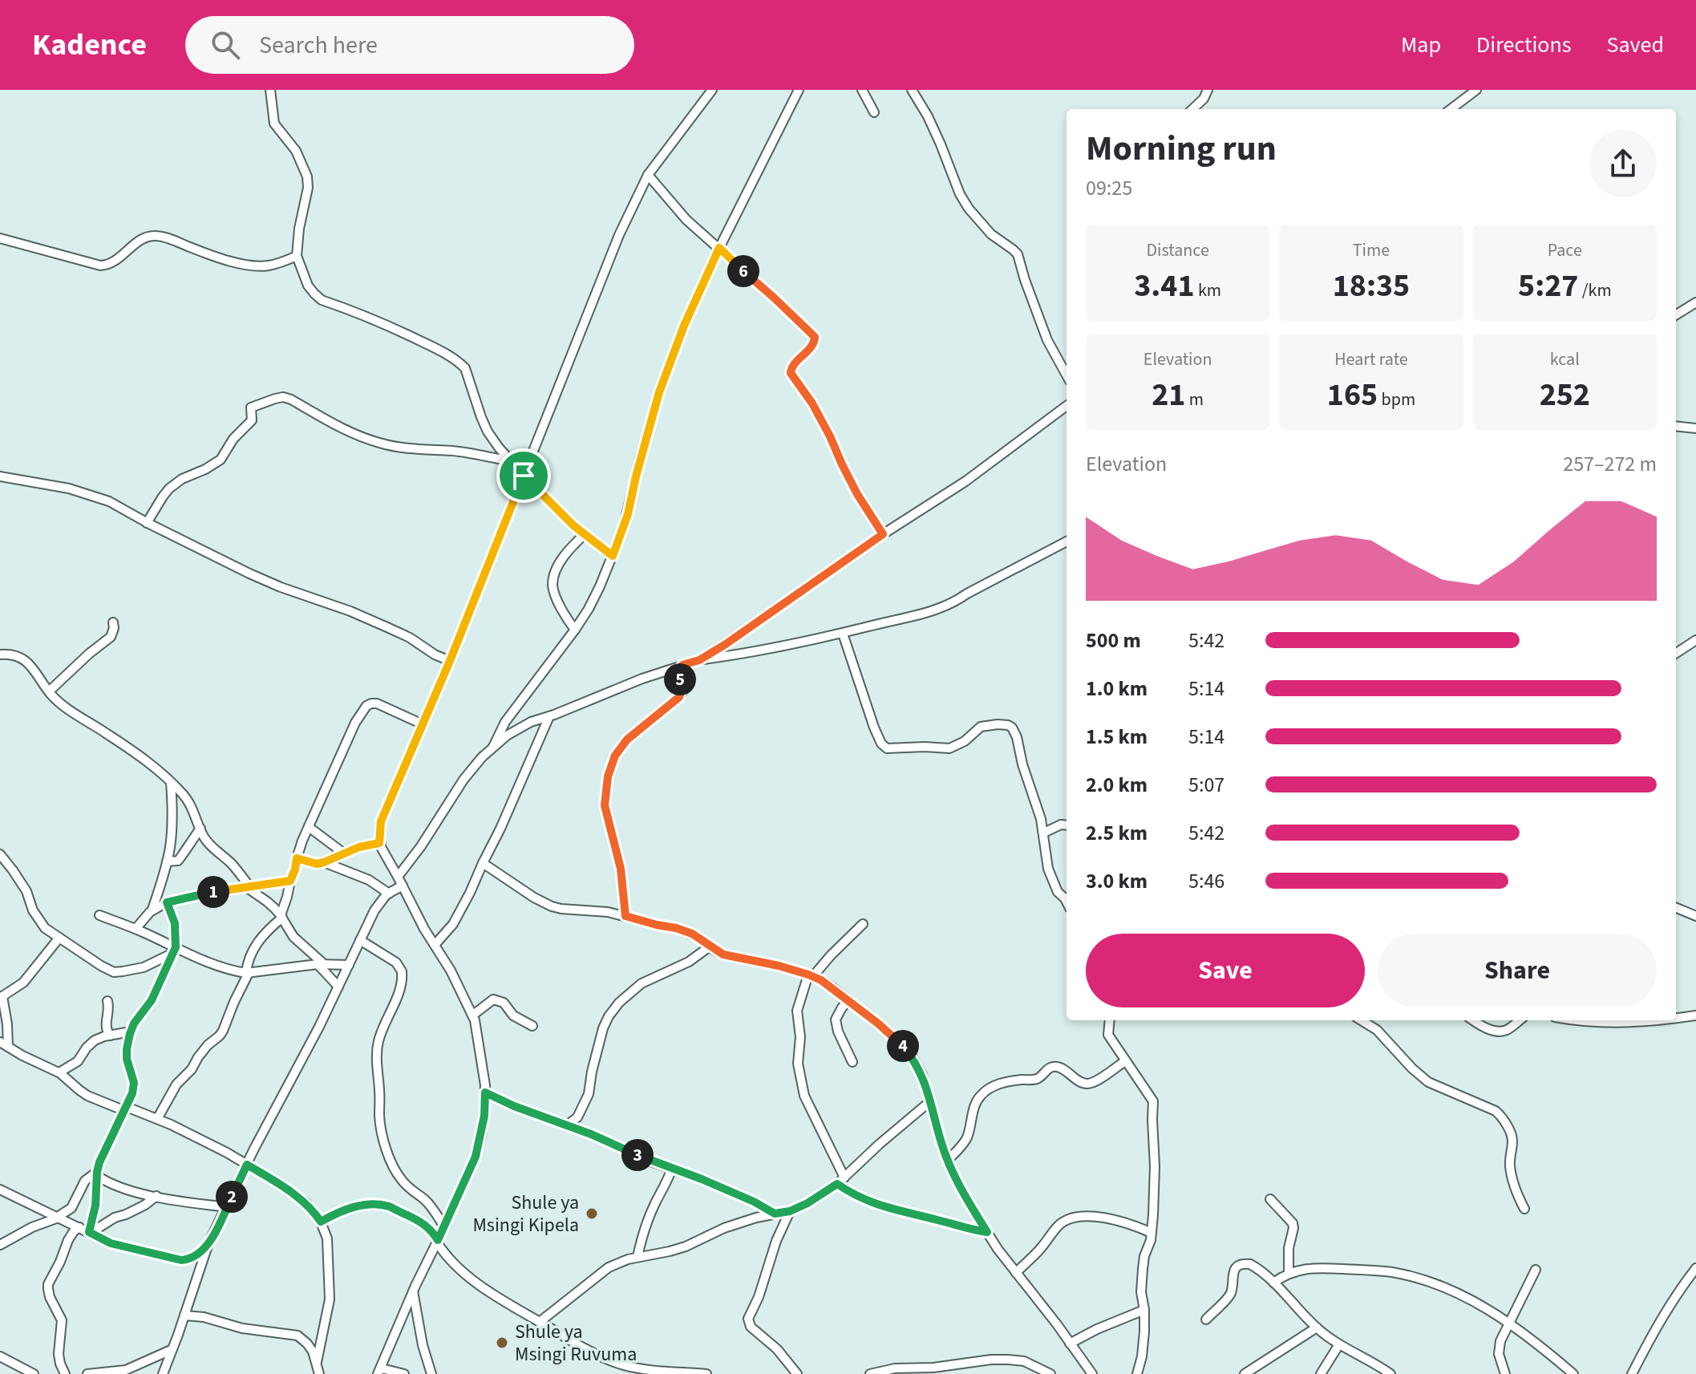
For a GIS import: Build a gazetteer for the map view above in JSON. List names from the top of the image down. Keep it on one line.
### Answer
{"places":["Shule ya Msingi Kipela","Shule ya Msingi Ruvuma"],"page":{"header":"Kadence","search":"Search here","nav":["Map","Directions","Saved"],"heading":["Morning run","09:25"],"stats":[["Distance","3.41 km"],["Time","18:35"],["Pace","5:27 /km"],["Elevation","21 m"],["Heart rate","165 bpm"],["kcal","252"]],"pins":["6","5","1","4","3","2"],"chart":["Elevation","257–272 m"],"list":[{"name":"500 m","note":"5:42"},{"name":"1.0 km","note":"5:14"},{"name":"1.5 km","note":"5:14"},{"name":"2.0 km","note":"5:07"},{"name":"2.5 km","note":"5:42"},{"name":"3.0 km","note":"5:46"}],"buttons":["Save","Share"]}}
